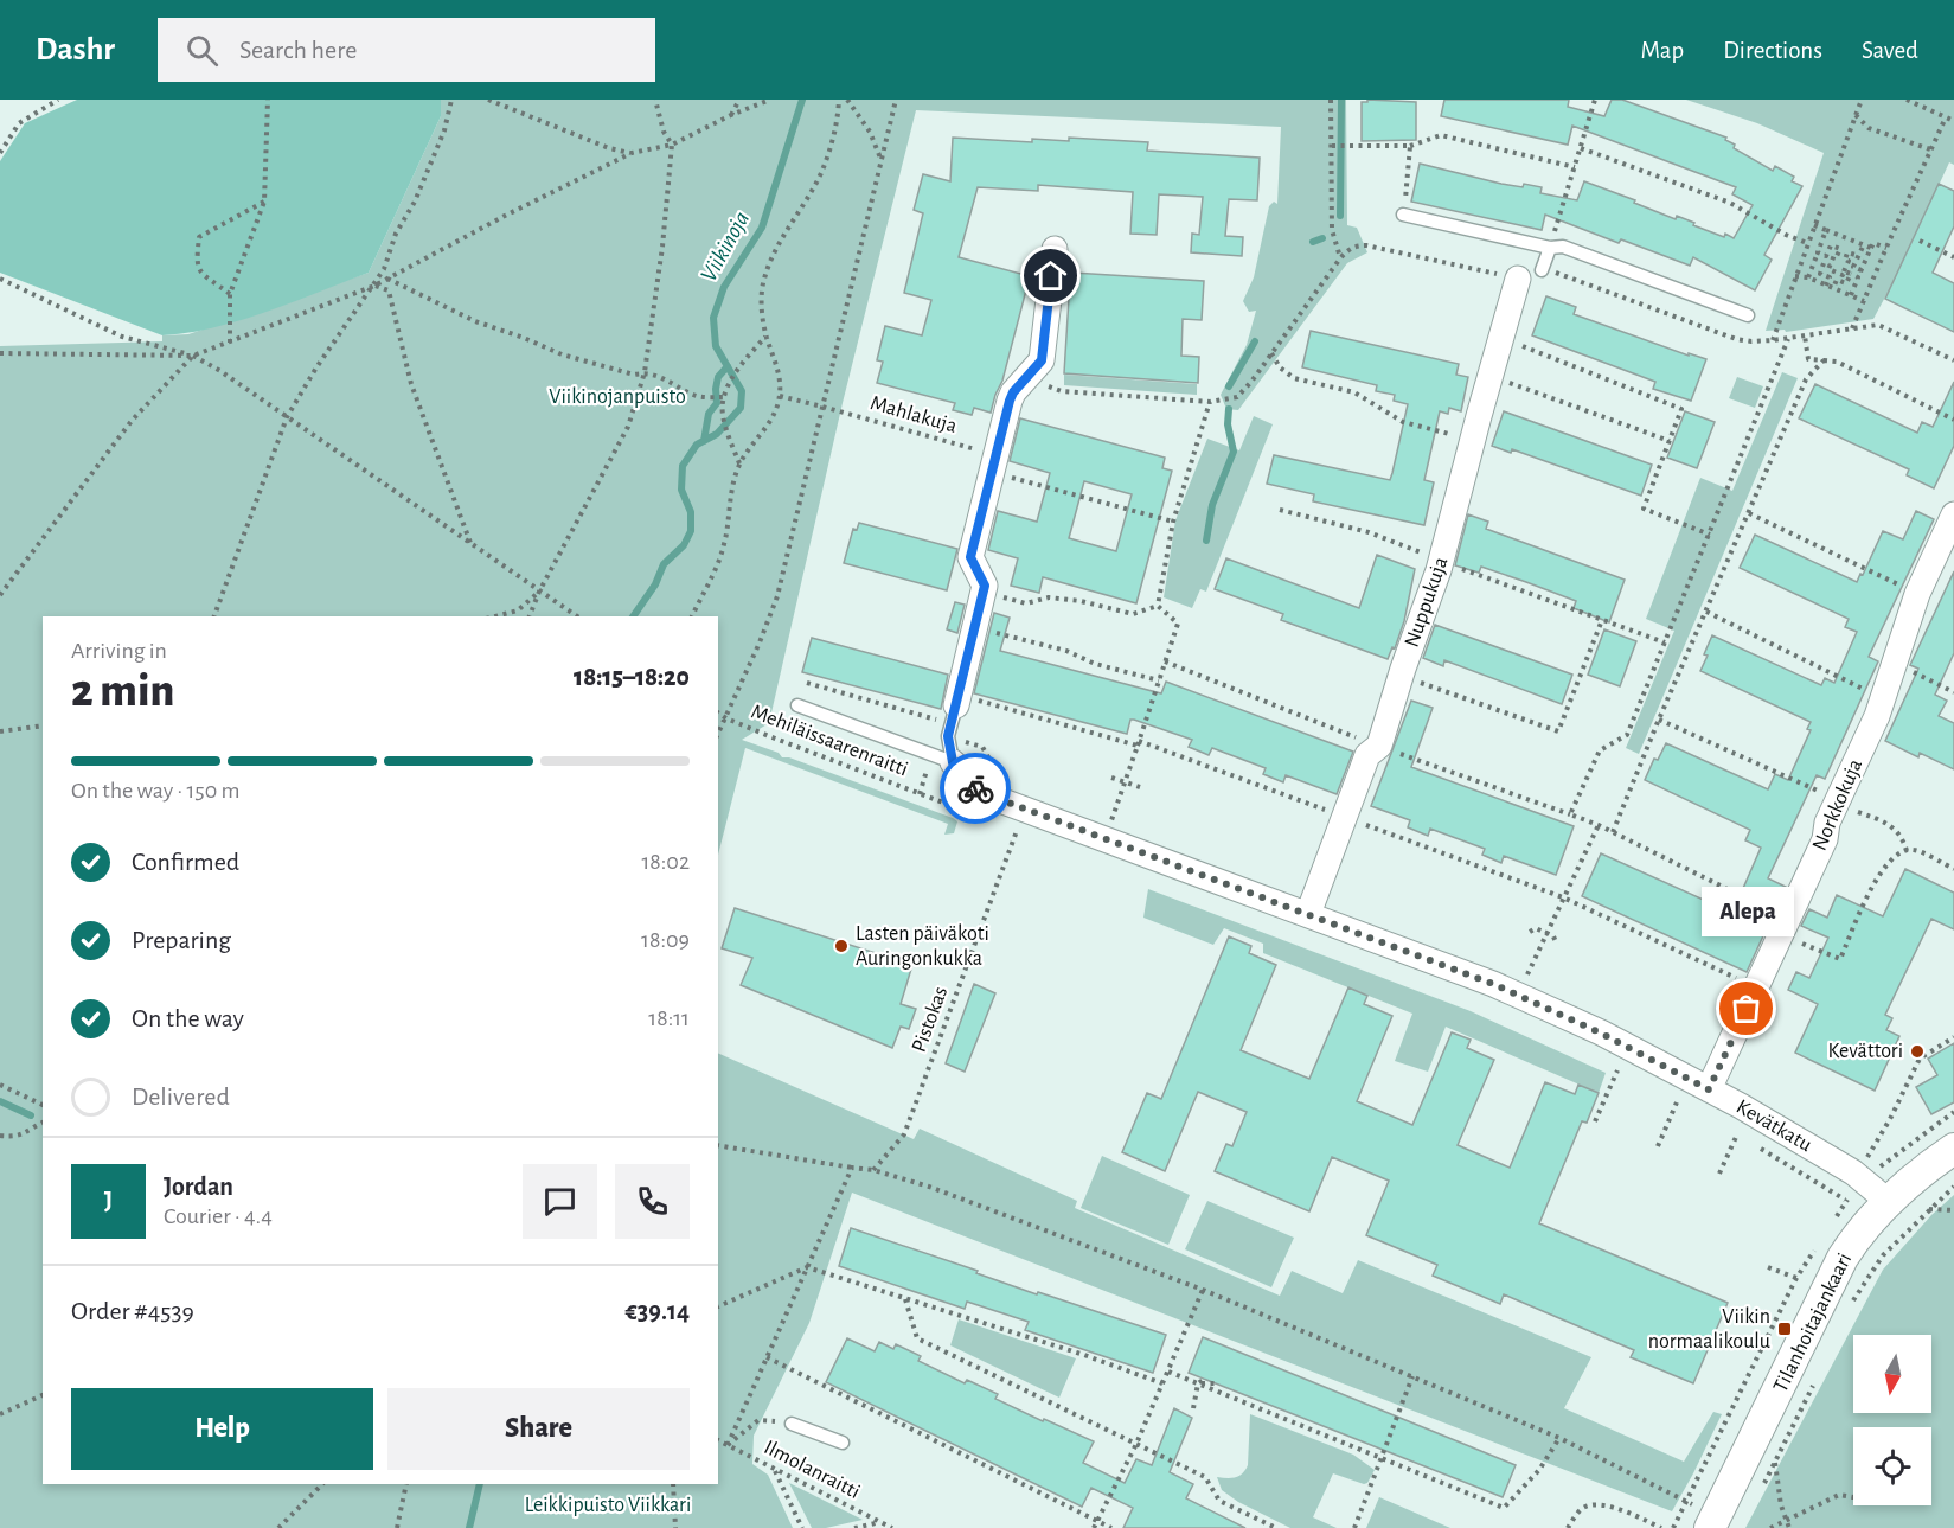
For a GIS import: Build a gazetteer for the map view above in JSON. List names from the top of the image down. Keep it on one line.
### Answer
{"streets":{"street":["Nuppukuja","Norkkokuja","Kevätkatu","Tilanhoitajankaari"],"path":["Mahlakuja","Mehiläissaarenraitti","Pistokas","Ilmolanraitti"]},"crossings":[["Nuppukuja","Kevätkatu"],["Norkkokuja","Kevätkatu"],["Kevätkatu","Tilanhoitajankaari"]],"water":["Viikinoja"],"parks":["Viikinojanpuisto","Leikkipuisto Viikkari"],"places":{"other":["Lasten päiväkoti Auringonkukka","Alepa","Kevättori"],"transit":["Viikin normaalikoulu"]},"north":"bottom","page":{"header":"Dashr","search":"Search here","nav":["Map","Directions","Saved"],"heading":["2 min","Arriving in","18:15–18:20"],"panel":["Jordan","Courier · 4.4","Order #4539","€39.14"],"bar":"On the way · 150 m","list":[["Confirmed","18:02"],["Preparing","18:09"],["On the way","18:11"],"Delivered"],"bubble":"Alepa","round":"J","buttons":["Help","Share"]}}
